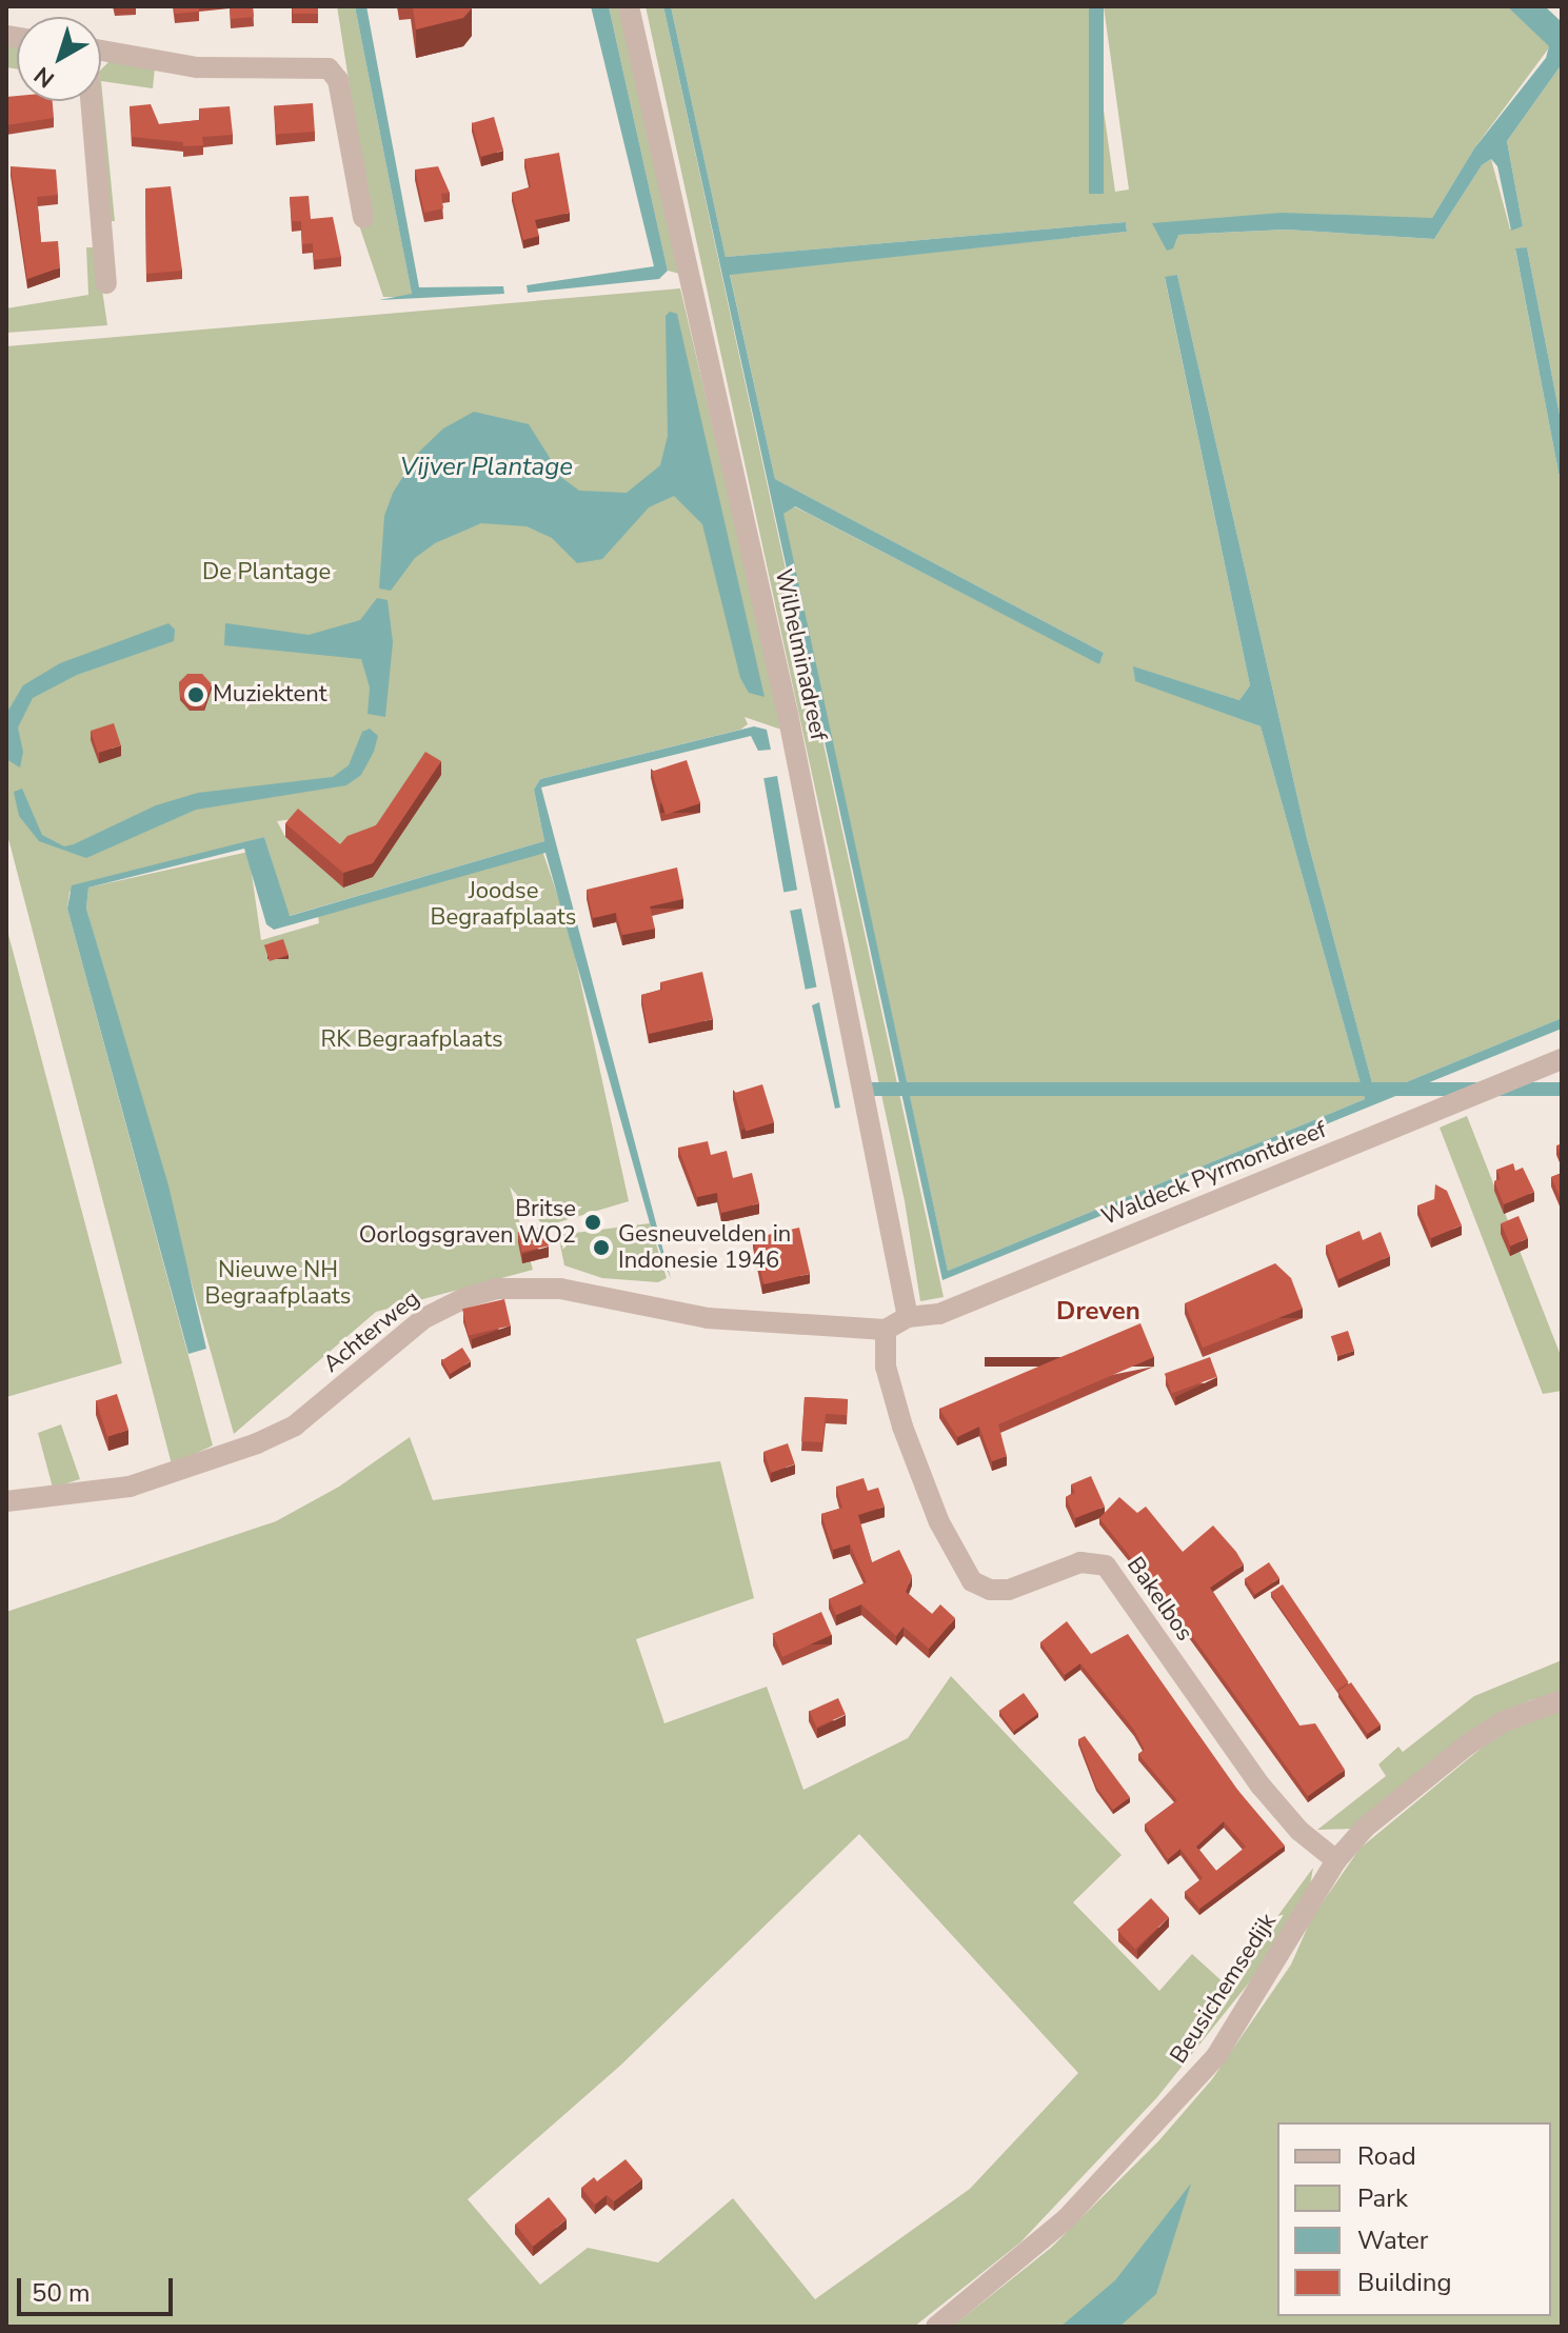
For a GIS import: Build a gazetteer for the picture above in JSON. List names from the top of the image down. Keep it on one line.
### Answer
{"streets":{"street":["Wilhelminadreef","Waldeck Pyrmontdreef","Achterweg","Bakelbos","Beusichemsedijk"]},"crossings":[["Wilhelminadreef","Waldeck Pyrmontdreef"],["Waldeck Pyrmontdreef","Achterweg"],["Waldeck Pyrmontdreef","Bakelbos"],["Achterweg","Bakelbos"],["Bakelbos","Beusichemsedijk"]],"districts":["Dreven"],"water":["Vijver Plantage"],"parks":["De Plantage","Joodse Begraafplaats","RK Begraafplaats","Nieuwe NH Begraafplaats"],"places":["Muziektent","Britse Oorlogsgraven WO2","Gesneuvelden in Indonesie 1946"],"legend":["Road","Park","Water","Building"],"scale_bar":"50 m","north":"bottom left"}
